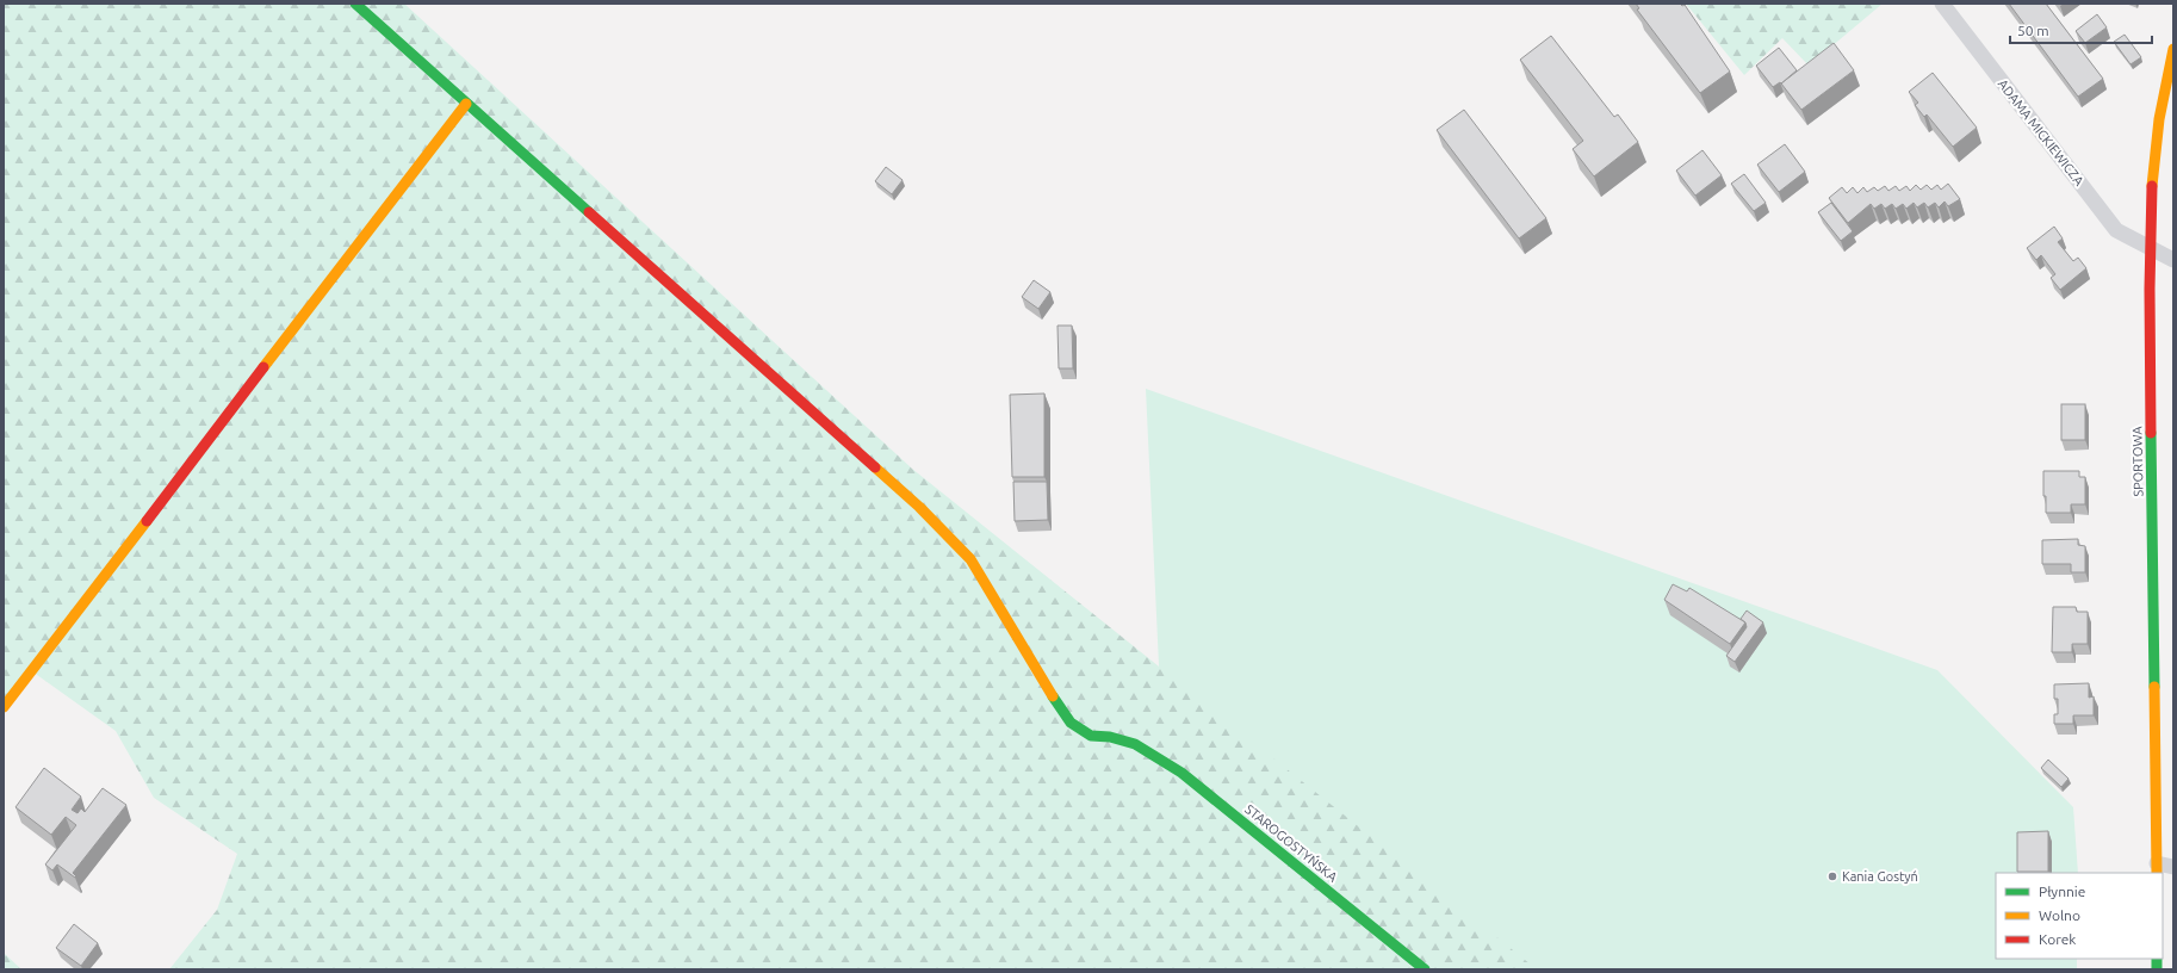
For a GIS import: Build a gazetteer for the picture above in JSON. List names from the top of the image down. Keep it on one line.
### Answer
{"streets":{"street":["ADAMA MICKIEWICZA","SPORTOWA","STAROGOSTYŃSKA"]},"crossings":[["ADAMA MICKIEWICZA","SPORTOWA"]],"places":["Kania Gostyń"],"legend":["Płynnie","Wolno","Korek"],"scale_bar":"50 m"}
